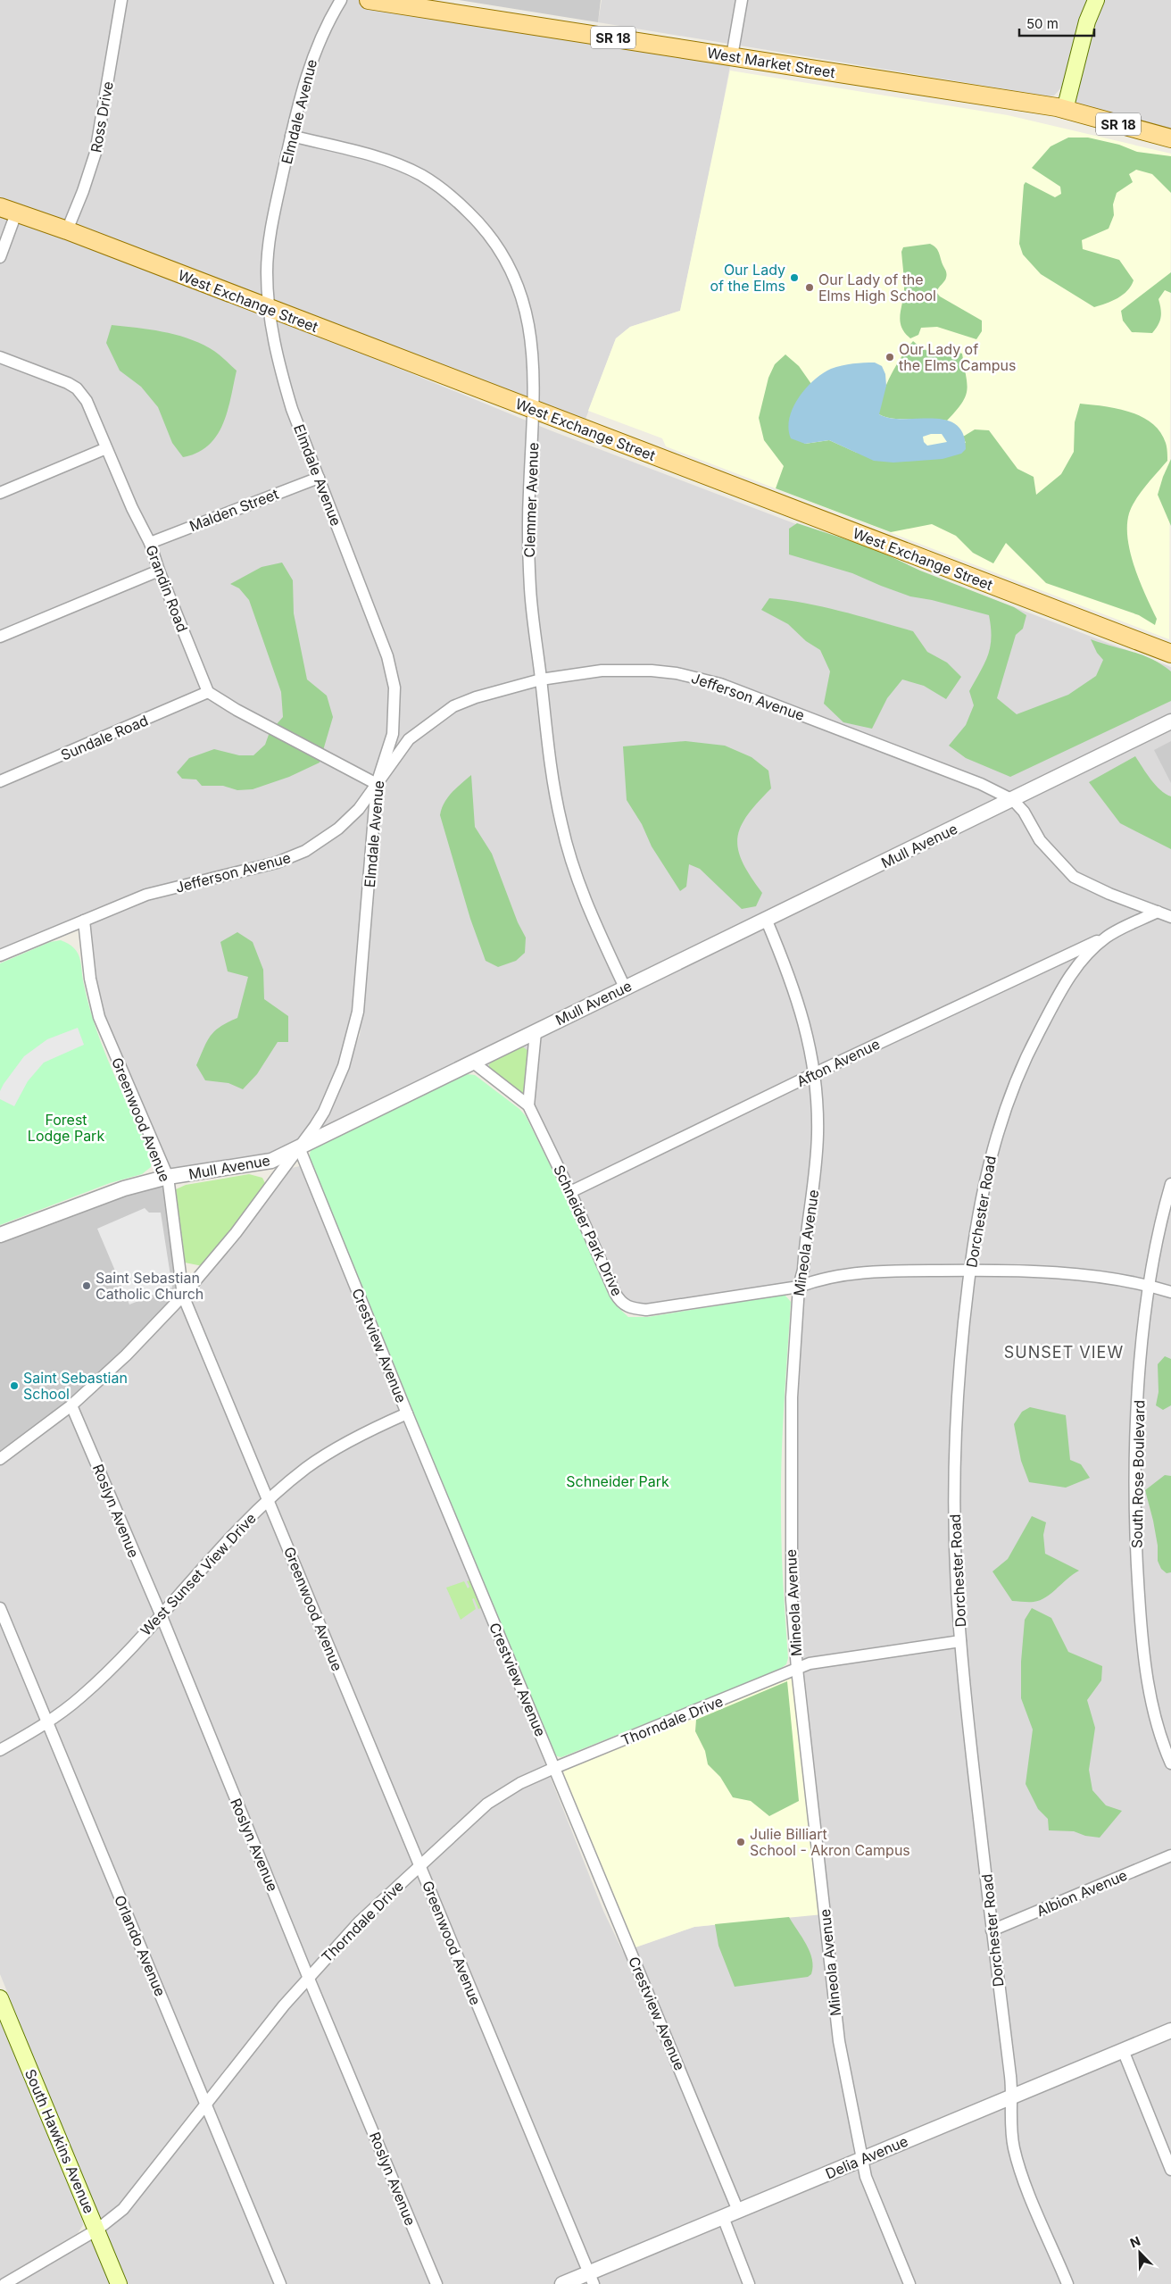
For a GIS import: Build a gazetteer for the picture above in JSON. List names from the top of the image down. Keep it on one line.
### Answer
{"streets":{"main road":["SR 18","West Market Street","West Exchange Street","South Hawkins Avenue"],"street":["Elmdale Avenue","Ross Drive","Clemmer Avenue","Malden Street","Grandin Road","Jefferson Avenue","Sundale Road","Mull Avenue","Afton Avenue","Greenwood Avenue","Dorchester Road","Schneider Park Drive","Mineola Avenue","Crestview Avenue","South Rose Boulevard","Roslyn Avenue","West Sunset View Drive","Thorndale Drive","Albion Avenue","Orlando Avenue","Delia Avenue"]},"crossings":[["Elmdale Avenue","West Exchange Street"],["Elmdale Avenue","Clemmer Avenue"],["Elmdale Avenue","Malden Street"],["Elmdale Avenue","Jefferson Avenue"],["Elmdale Avenue","Mull Avenue"],["Elmdale Avenue","Greenwood Avenue"],["Elmdale Avenue","Crestview Avenue"],["Elmdale Avenue","Roslyn Avenue"],["Ross Drive","West Exchange Street"],["West Exchange Street","Clemmer Avenue"],["Clemmer Avenue","Jefferson Avenue"],["Clemmer Avenue","Mull Avenue"],["Malden Street","Grandin Road"],["Grandin Road","Sundale Road"],["Jefferson Avenue","Mull Avenue"],["Jefferson Avenue","Greenwood Avenue"],["Jefferson Avenue","Dorchester Road"],["Mull Avenue","Greenwood Avenue"],["Mull Avenue","Schneider Park Drive"],["Mull Avenue","Mineola Avenue"],["Mull Avenue","Crestview Avenue"],["Afton Avenue","Dorchester Road"],["Afton Avenue","Schneider Park Drive"],["Afton Avenue","Mineola Avenue"],["Greenwood Avenue","West Sunset View Drive"],["Greenwood Avenue","Thorndale Drive"],["Greenwood Avenue","Delia Avenue"],["Dorchester Road","Thorndale Drive"],["Dorchester Road","Albion Avenue"],["Dorchester Road","Delia Avenue"],["Schneider Park Drive","Mineola Avenue"],["Mineola Avenue","Thorndale Drive"],["Mineola Avenue","Delia Avenue"],["Crestview Avenue","West Sunset View Drive"],["Crestview Avenue","Thorndale Drive"],["Crestview Avenue","Delia Avenue"],["Roslyn Avenue","West Sunset View Drive"],["Roslyn Avenue","Thorndale Drive"],["West Sunset View Drive","Orlando Avenue"],["Thorndale Drive","Orlando Avenue"],["Thorndale Drive","South Hawkins Avenue"]],"districts":["SUNSET VIEW"],"parks":["Forest Lodge Park","Schneider Park"],"places":["Our Lady of the Elms","Our Lady of the Elms High School","Our Lady of the Elms Campus","Saint Sebastian Catholic Church","Saint Sebastian School","Julie Billiart School - Akron Campus"],"scale_bar":"50 m","north":"top left"}
